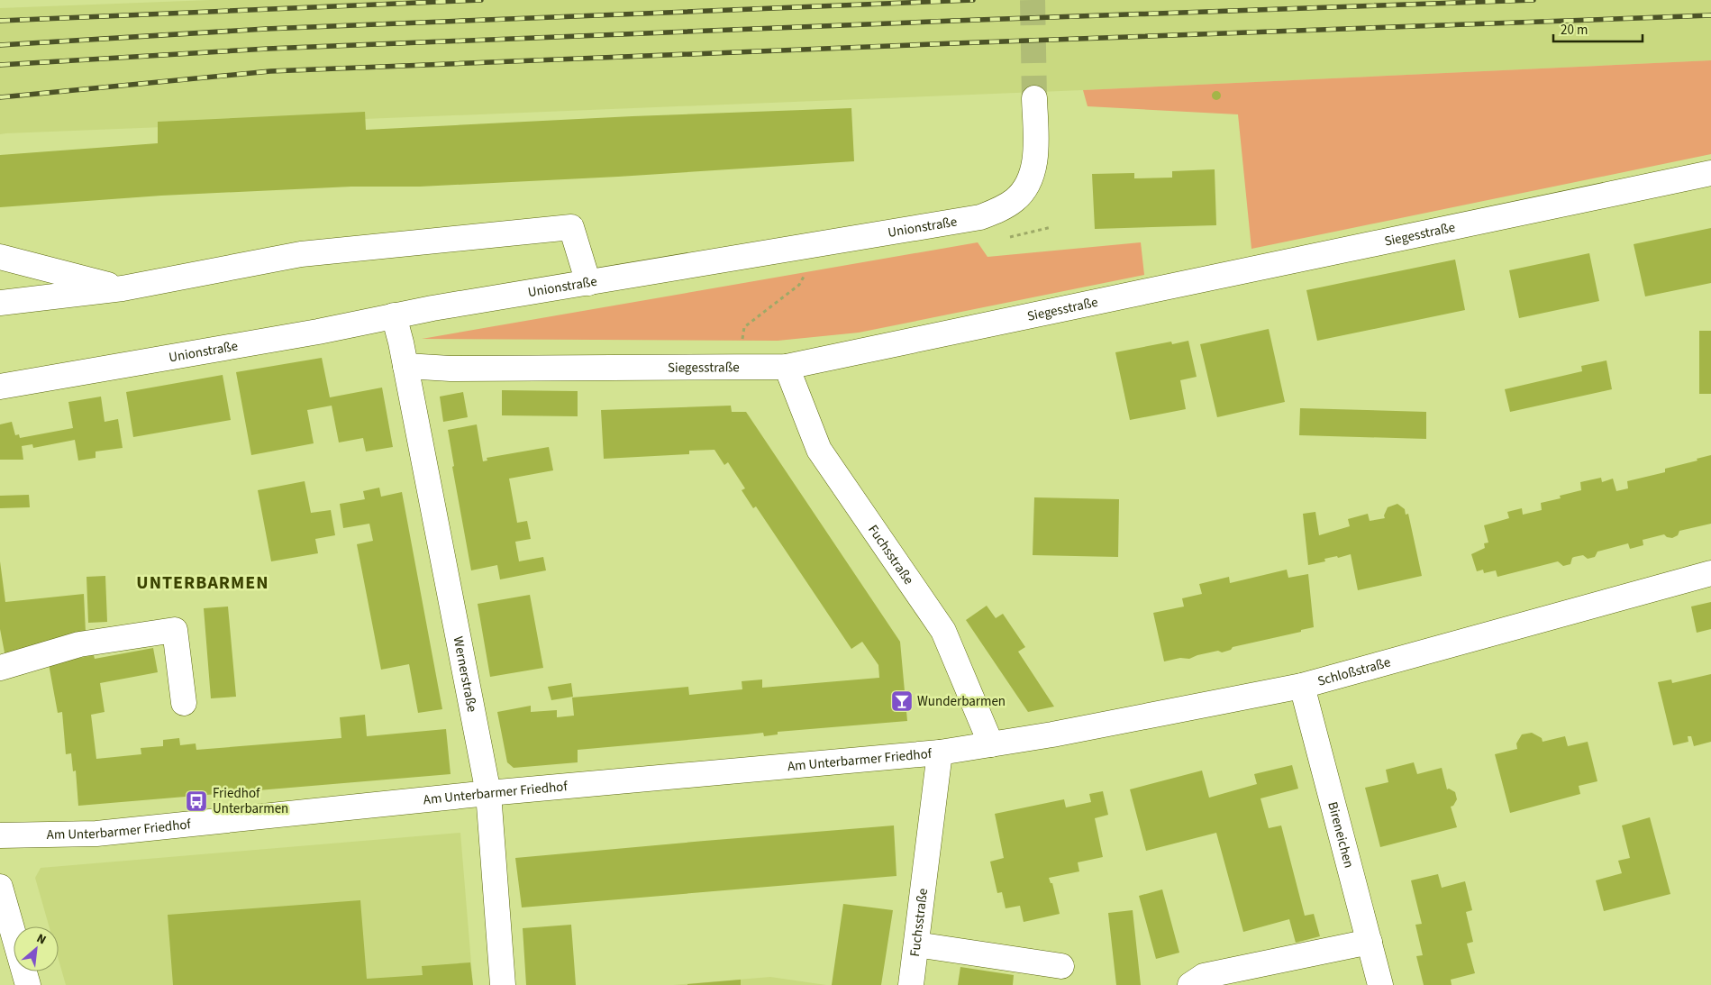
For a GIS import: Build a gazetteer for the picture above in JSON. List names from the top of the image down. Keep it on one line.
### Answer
{"streets":{"street":["Unionstraße","Siegesstraße","Fuchsstraße","Schloßstraße","Wernerstraße","Am Unterbarmer Friedhof","Bireneichen"]},"crossings":[["Unionstraße","Wernerstraße"],["Siegesstraße","Fuchsstraße"],["Siegesstraße","Wernerstraße"],["Fuchsstraße","Schloßstraße"],["Fuchsstraße","Am Unterbarmer Friedhof"],["Schloßstraße","Am Unterbarmer Friedhof"],["Schloßstraße","Bireneichen"],["Wernerstraße","Am Unterbarmer Friedhof"]],"districts":["UNTERBARMEN"],"places":{"bar":["Wunderbarmen"],"bus stop":["Friedhof Unterbarmen"]},"scale_bar":"20 m","north":"top right"}
